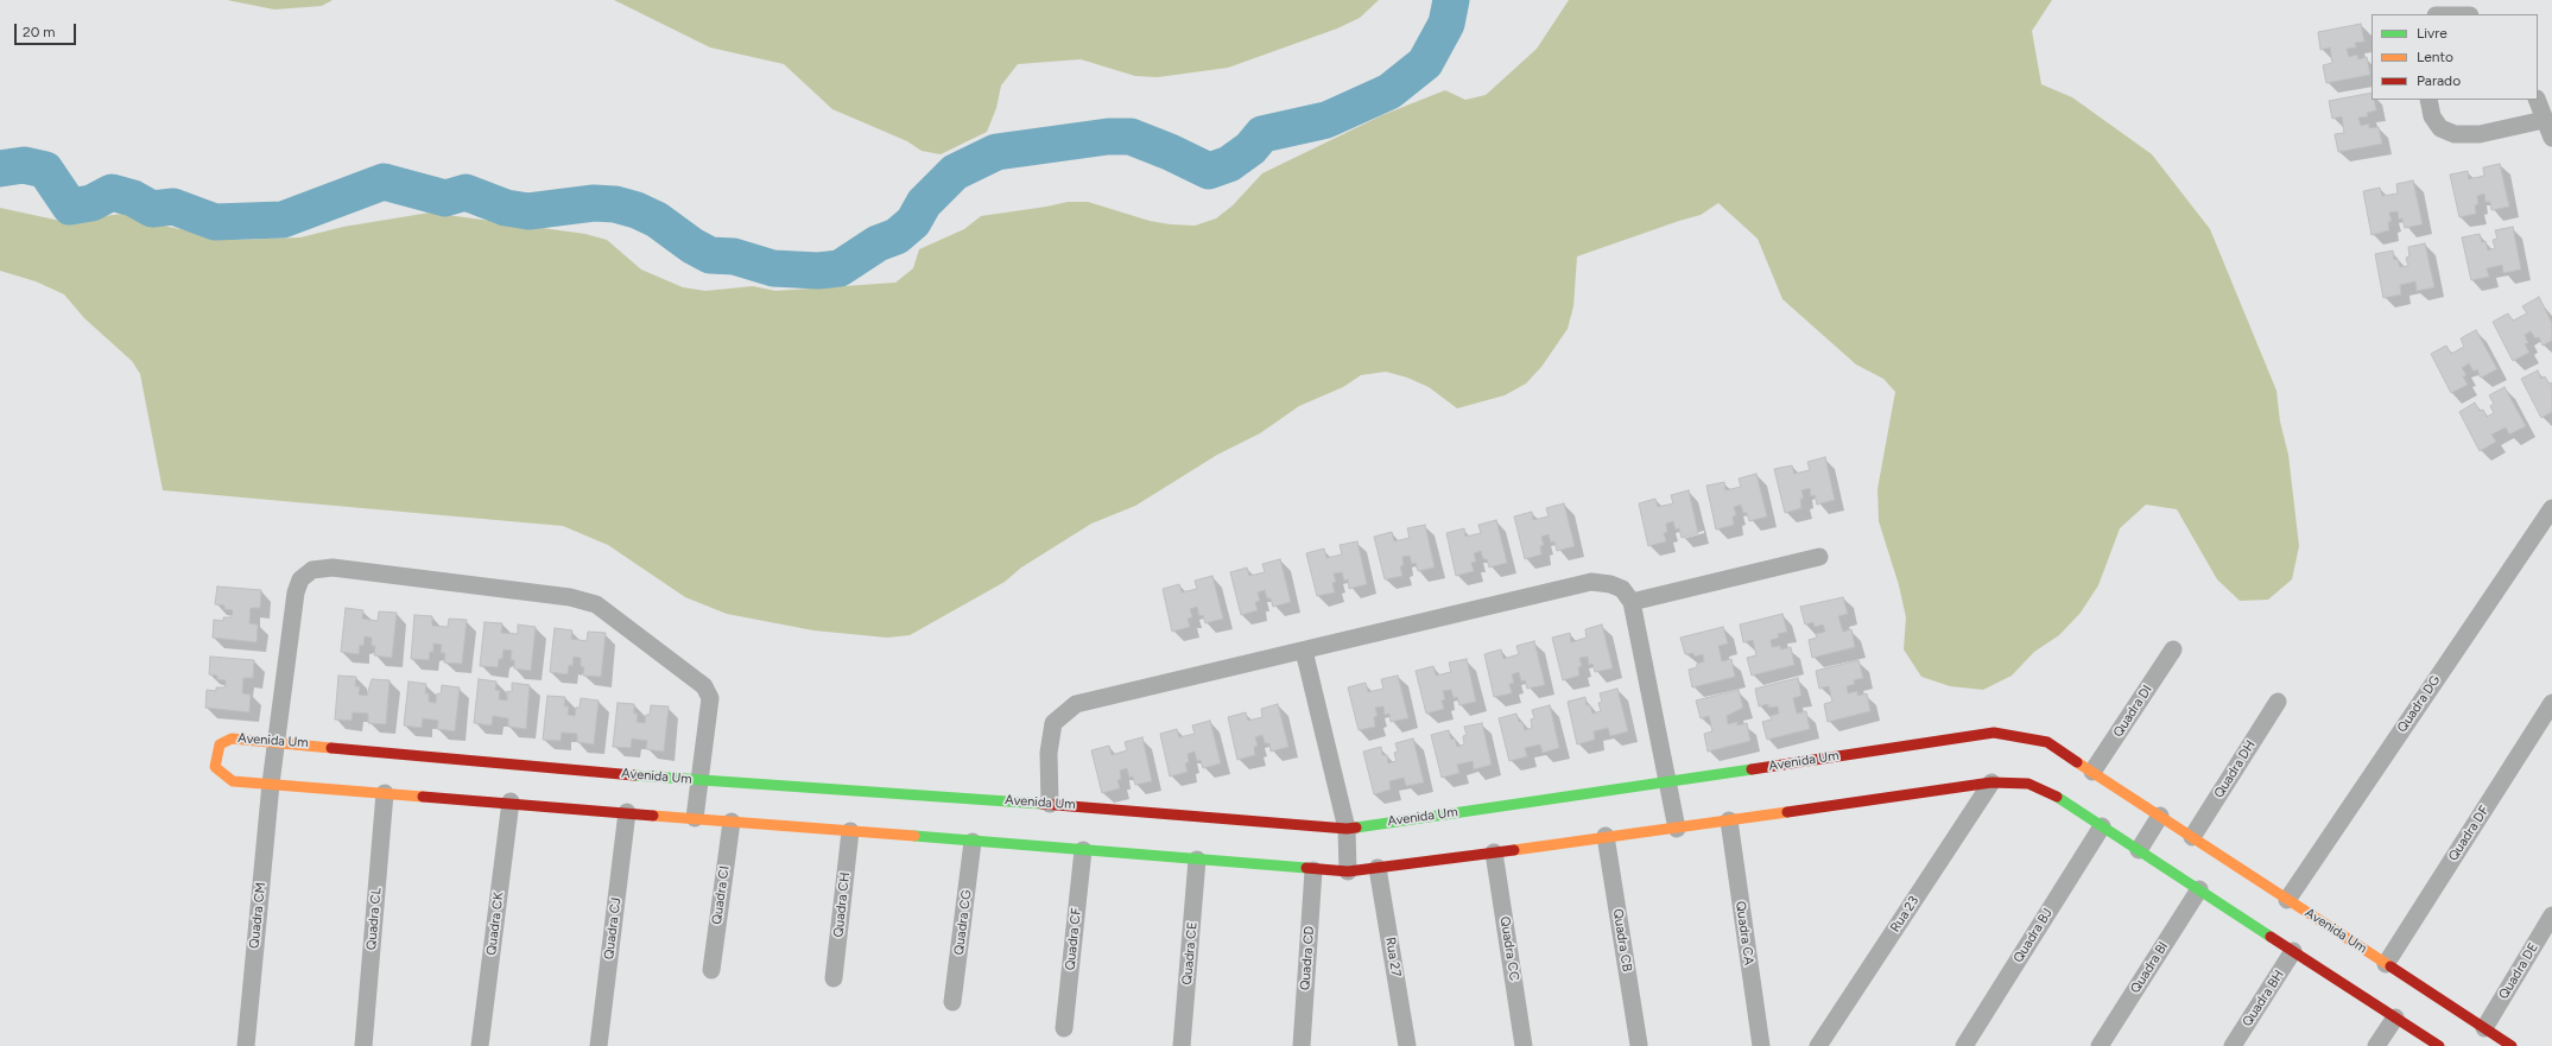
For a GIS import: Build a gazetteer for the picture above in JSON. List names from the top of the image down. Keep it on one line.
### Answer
{"streets":{"street":["Quadra DG","Quadra DI","Avenida Um","Quadra DH","Quadra DF","Quadra CI","Quadra CH","Rua 23","Quadra CM","Quadra CL","Quadra CG","Quadra CK","Quadra CJ","Quadra CA","Quadra BJ","Quadra CF","Quadra CB","Quadra CC","Quadra CE","Rua 27","Quadra CD","Quadra BI","Quadra DE","Quadra BH"]},"crossings":[["Quadra DG","Avenida Um"],["Quadra DI","Avenida Um"],["Avenida Um","Quadra DH"],["Avenida Um","Quadra DF"],["Avenida Um","Quadra CI"],["Avenida Um","Quadra CH"],["Avenida Um","Rua 23"],["Avenida Um","Quadra CM"],["Avenida Um","Quadra CL"],["Avenida Um","Quadra CG"],["Avenida Um","Quadra CK"],["Avenida Um","Quadra CJ"],["Avenida Um","Quadra CA"],["Avenida Um","Quadra BJ"],["Avenida Um","Quadra CF"],["Avenida Um","Quadra CB"],["Avenida Um","Quadra CC"],["Avenida Um","Quadra CE"],["Avenida Um","Rua 27"],["Avenida Um","Quadra CD"],["Avenida Um","Quadra BI"],["Avenida Um","Quadra DE"],["Avenida Um","Quadra BH"]],"legend":["Livre","Lento","Parado"],"scale_bar":"20 m"}
